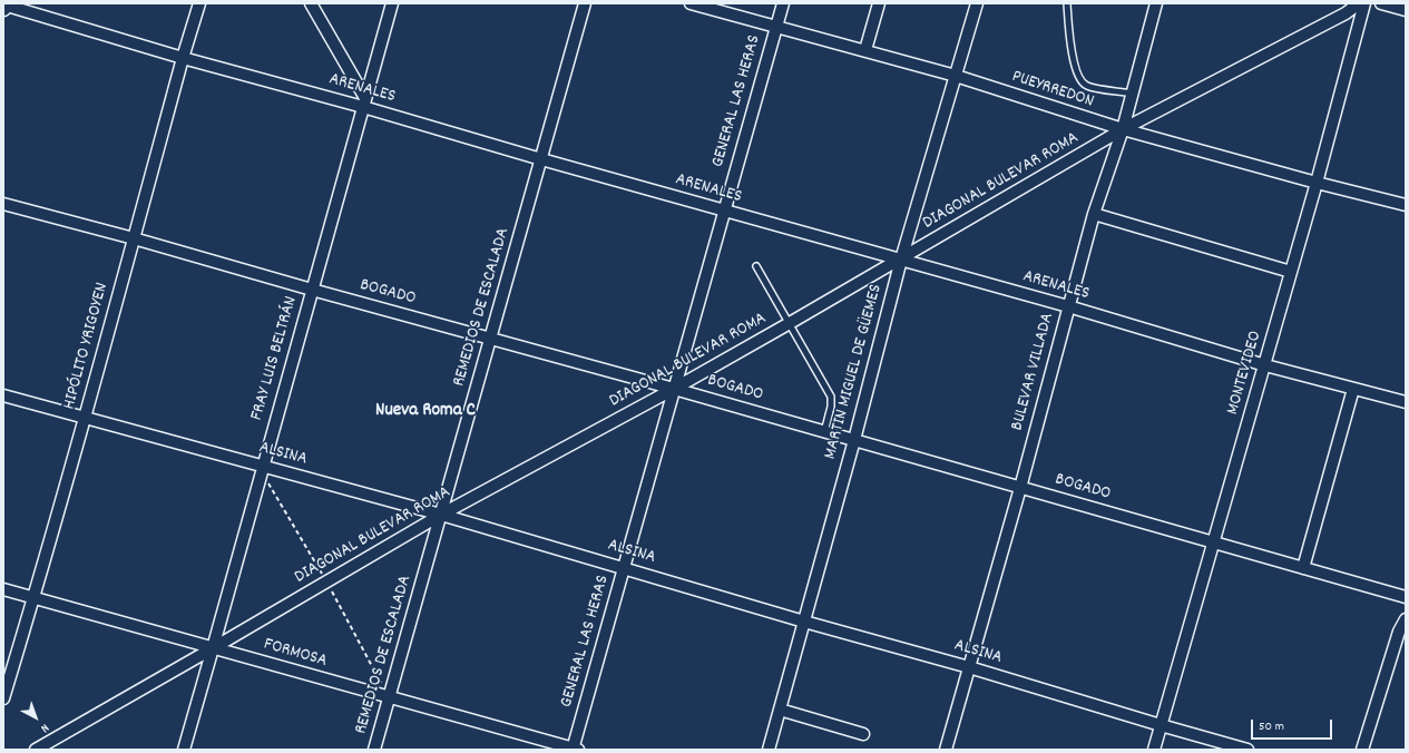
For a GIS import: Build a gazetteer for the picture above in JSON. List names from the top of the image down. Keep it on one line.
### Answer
{"streets":{"street":["ARENALES","PUEYRREDON","GENERAL LAS HERAS","DIAGONAL BULEVAR ROMA","BOGADO","REMEDIOS DE ESCALADA","HIPÓLITO YRIGOYEN","FRAY LUIS BELTRÁN","MARTIN MIGUEL DE GÜEMES","BULEVAR VILLADA","MONTEVIDEO","ALSINA","FORMOSA"]},"crossings":[["ARENALES","GENERAL LAS HERAS"],["ARENALES","DIAGONAL BULEVAR ROMA"],["ARENALES","REMEDIOS DE ESCALADA"],["ARENALES","HIPÓLITO YRIGOYEN"],["ARENALES","FRAY LUIS BELTRÁN"],["ARENALES","MARTIN MIGUEL DE GÜEMES"],["ARENALES","BULEVAR VILLADA"],["ARENALES","MONTEVIDEO"],["PUEYRREDON","GENERAL LAS HERAS"],["PUEYRREDON","DIAGONAL BULEVAR ROMA"],["PUEYRREDON","MARTIN MIGUEL DE GÜEMES"],["PUEYRREDON","BULEVAR VILLADA"],["PUEYRREDON","MONTEVIDEO"],["GENERAL LAS HERAS","DIAGONAL BULEVAR ROMA"],["GENERAL LAS HERAS","BOGADO"],["GENERAL LAS HERAS","ALSINA"],["GENERAL LAS HERAS","FORMOSA"],["DIAGONAL BULEVAR ROMA","BOGADO"],["DIAGONAL BULEVAR ROMA","REMEDIOS DE ESCALADA"],["DIAGONAL BULEVAR ROMA","FRAY LUIS BELTRÁN"],["DIAGONAL BULEVAR ROMA","MARTIN MIGUEL DE GÜEMES"],["DIAGONAL BULEVAR ROMA","BULEVAR VILLADA"],["DIAGONAL BULEVAR ROMA","ALSINA"],["DIAGONAL BULEVAR ROMA","FORMOSA"],["BOGADO","REMEDIOS DE ESCALADA"],["BOGADO","HIPÓLITO YRIGOYEN"],["BOGADO","FRAY LUIS BELTRÁN"],["BOGADO","MARTIN MIGUEL DE GÜEMES"],["BOGADO","BULEVAR VILLADA"],["BOGADO","MONTEVIDEO"],["REMEDIOS DE ESCALADA","ALSINA"],["REMEDIOS DE ESCALADA","FORMOSA"],["HIPÓLITO YRIGOYEN","ALSINA"],["HIPÓLITO YRIGOYEN","FORMOSA"],["FRAY LUIS BELTRÁN","ALSINA"],["FRAY LUIS BELTRÁN","FORMOSA"],["MARTIN MIGUEL DE GÜEMES","ALSINA"],["BULEVAR VILLADA","ALSINA"],["MONTEVIDEO","ALSINA"]],"districts":["Nueva Roma C"],"scale_bar":"50 m","north":"bottom right"}
